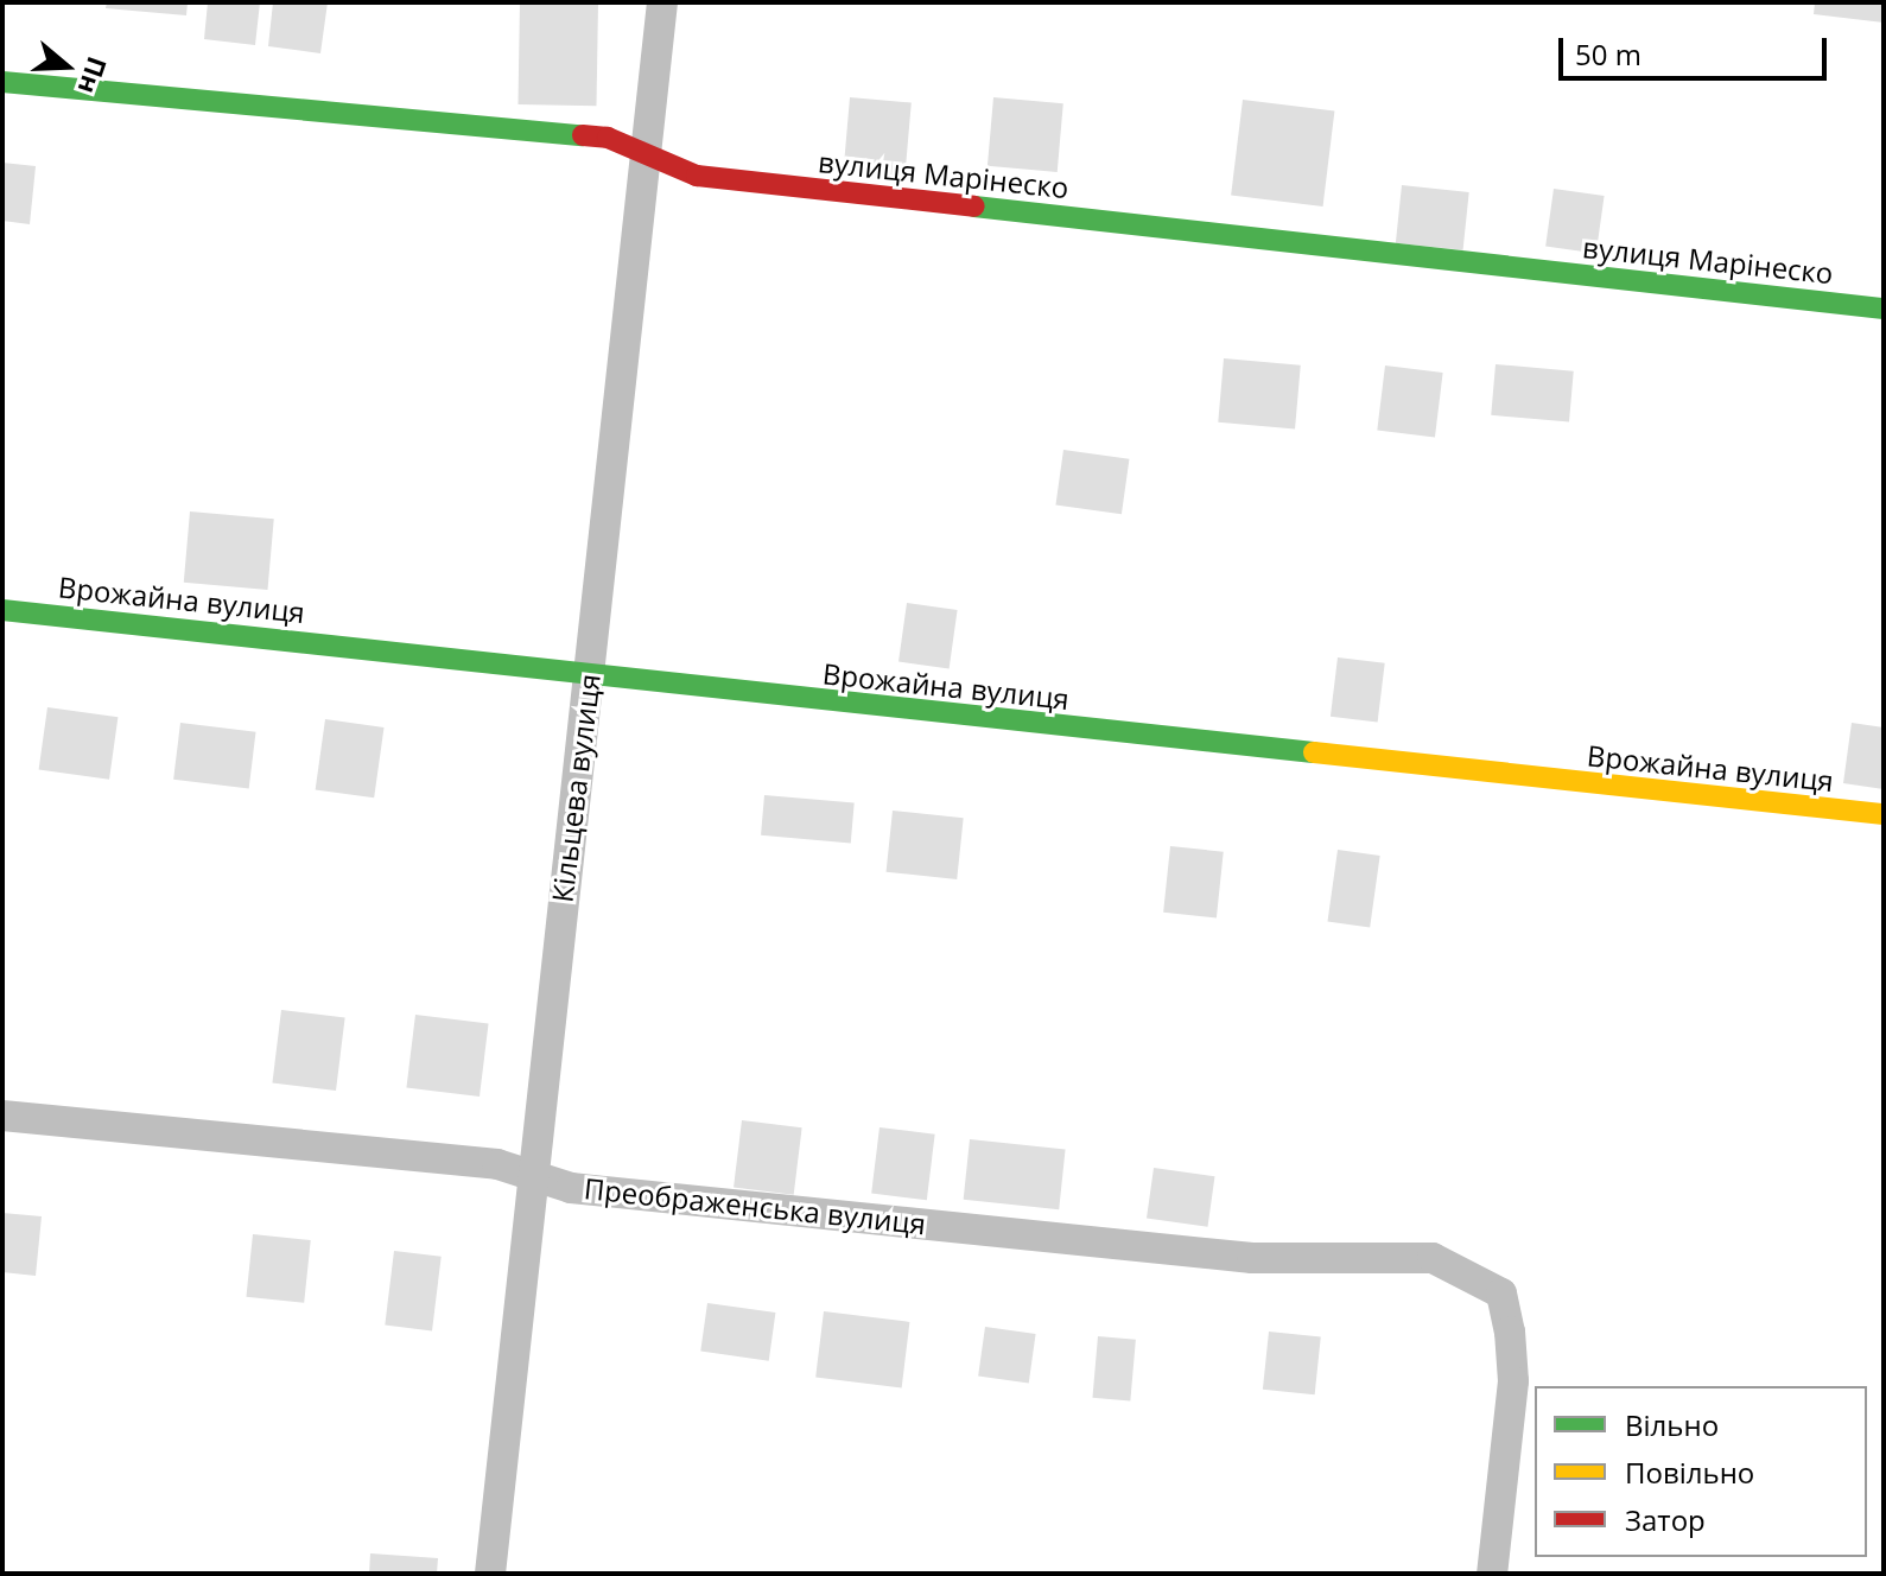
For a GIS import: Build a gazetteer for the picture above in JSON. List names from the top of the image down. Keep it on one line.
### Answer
{"streets":{"street":["вулиця Марінеско","Врожайна вулиця","Кільцева вулиця","Преображенська вулиця"]},"crossings":[["вулиця Марінеско","Кільцева вулиця"],["Врожайна вулиця","Кільцева вулиця"],["Кільцева вулиця","Преображенська вулиця"]],"legend":["Вільно","Повільно","Затор"],"scale_bar":"50 m","north":"right"}
